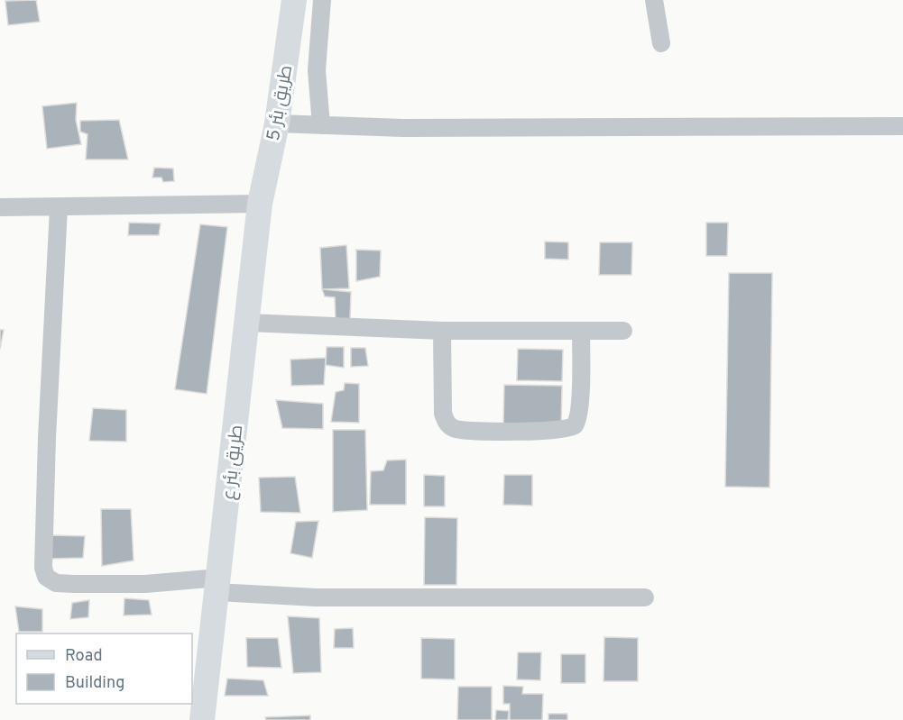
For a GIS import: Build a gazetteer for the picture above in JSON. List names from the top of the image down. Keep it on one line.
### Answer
{"streets":{"street":["طريق بئر 5","طريق بئر ع"]},"crossings":[["طريق بئر 5","طريق بئر ع"]],"legend":["Road","Building"]}
